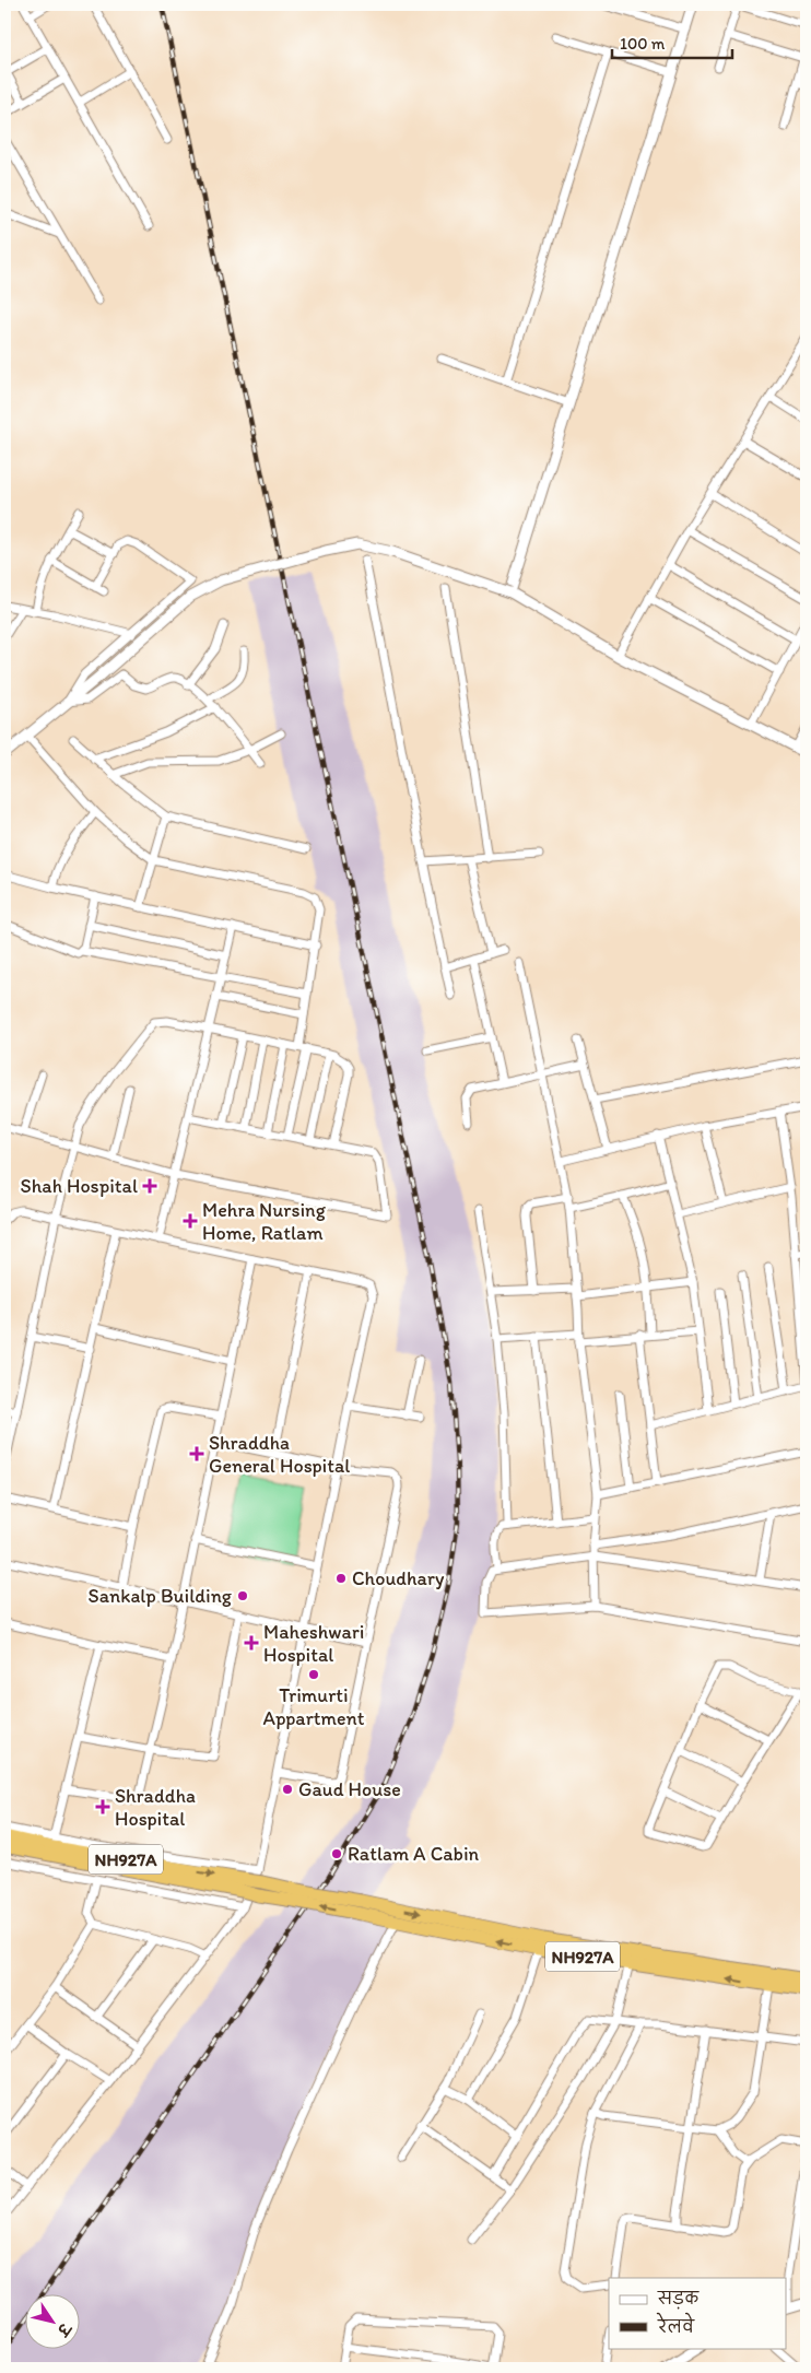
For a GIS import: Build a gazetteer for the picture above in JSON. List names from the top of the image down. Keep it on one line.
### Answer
{"streets":{"highway":["NH927A"]},"places":{"health":["Shah Hospital","Mehra Nursing Home, Ratlam","Shraddha General Hospital","Maheshwari Hospital","Shraddha Hospital"],"other":["Choudhary","Sankalp Building","Trimurti Appartment","Gaud House","Ratlam A Cabin"]},"legend":["सड़क","रेलवे"],"scale_bar":"100 m","north":"bottom right"}
